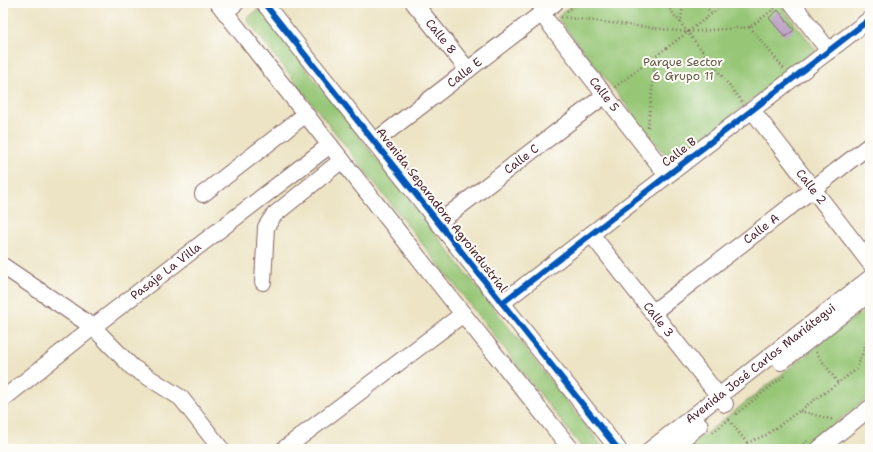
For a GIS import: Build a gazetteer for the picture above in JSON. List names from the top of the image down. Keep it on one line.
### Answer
{"streets":{"street":["Calle 8","Calle E","Calle 5","Calle B","Calle C","Calle 2","Avenida Separadora Agroindustrial","Calle A","Pasaje La Villa","Calle 3","Avenida José Carlos Mariátegui"]},"crossings":[["Calle 8","Calle E"],["Calle E","Calle 5"],["Calle E","Avenida Separadora Agroindustrial"],["Calle 5","Calle B"],["Calle 5","Calle C"],["Calle B","Calle 2"],["Calle B","Avenida Separadora Agroindustrial"],["Calle B","Calle 3"],["Calle C","Avenida Separadora Agroindustrial"],["Calle 2","Calle A"],["Calle A","Calle 3"],["Calle 3","Avenida José Carlos Mariátegui"]],"parks":["Parque Sector 6 Grupo 11"]}
